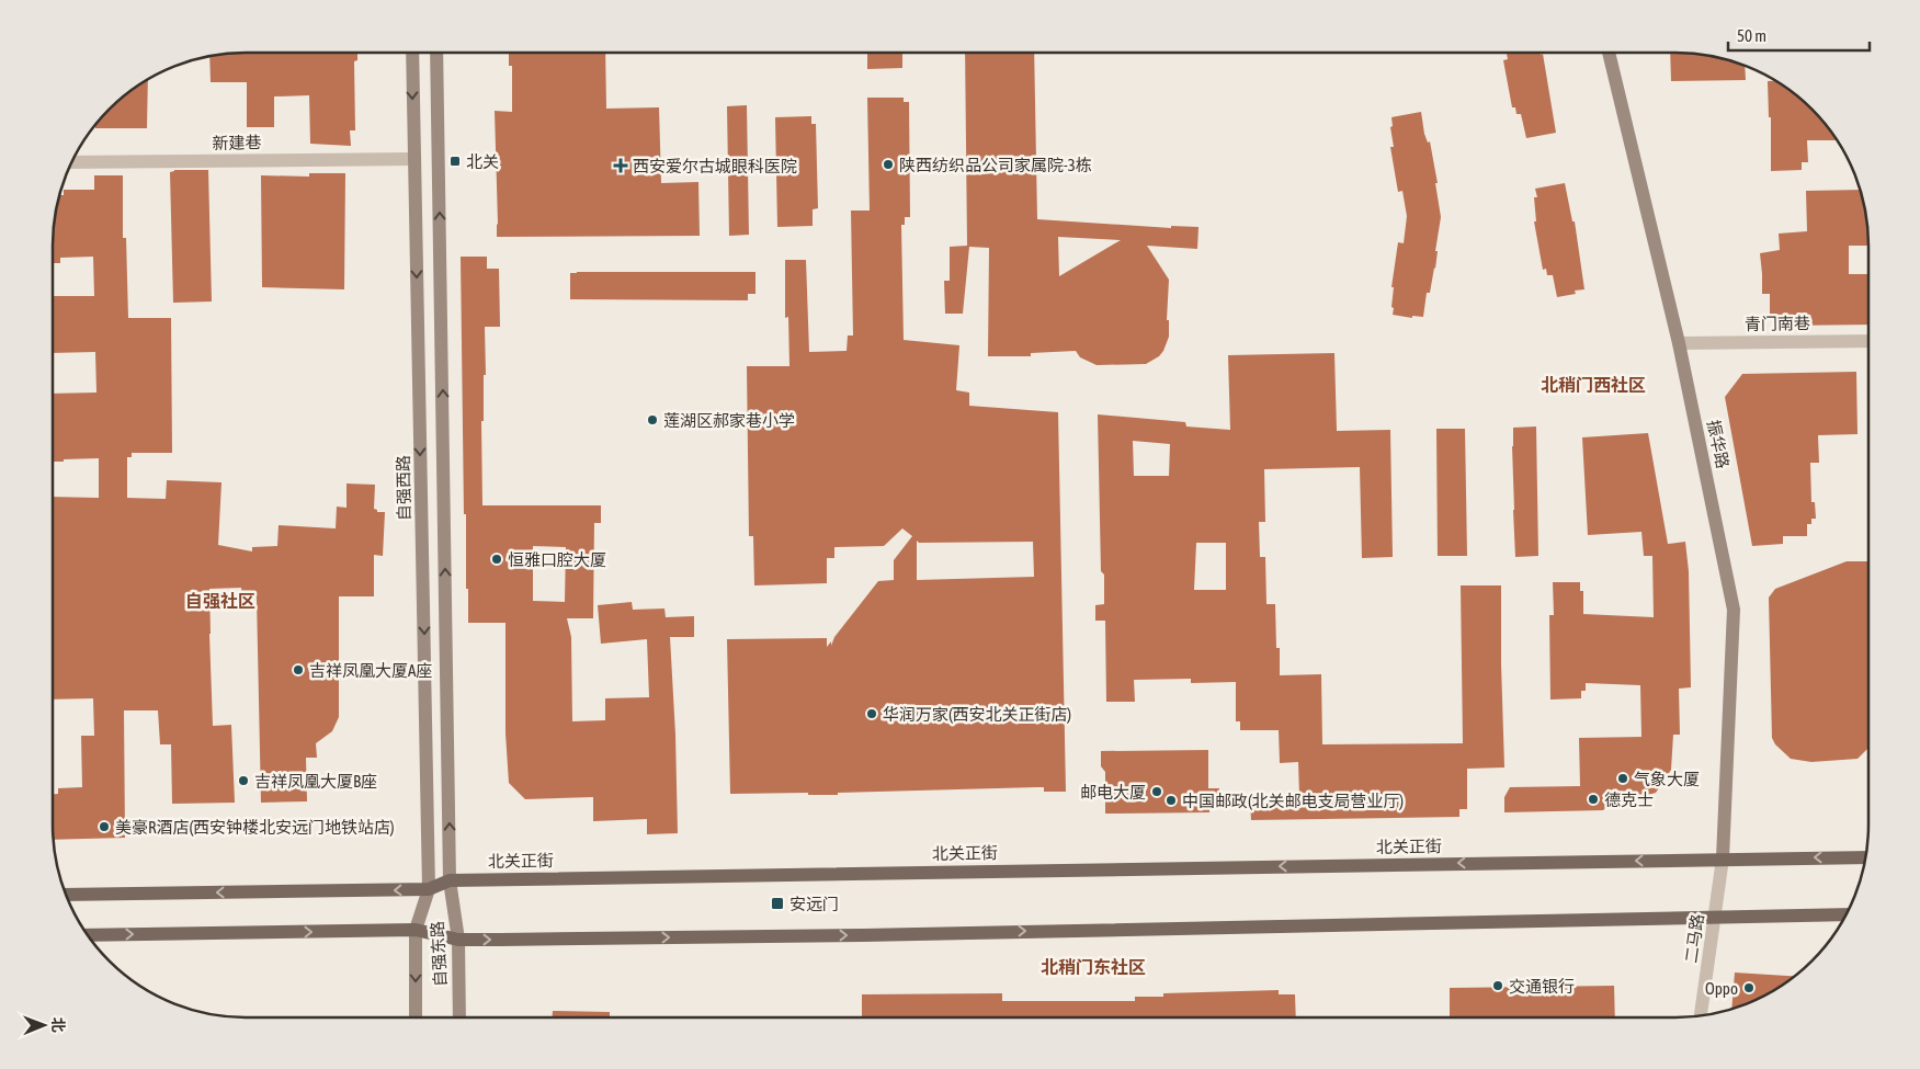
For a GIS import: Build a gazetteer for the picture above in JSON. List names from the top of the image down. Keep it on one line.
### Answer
{"streets":{"main road":["振华路","自强西路","北关正街","自强东路"],"street":["新建巷","青门南巷","二马路"]},"crossings":[["新建巷","自强西路"],["青门南巷","振华路"],["振华路","北关正街"],["振华路","二马路"],["自强西路","北关正街"],["自强西路","自强东路"],["北关正街","二马路"],["北关正街","自强东路"]],"districts":["北稍门西社区","自强社区","北稍门东社区"],"places":{"transit":["北关","安远门"],"other":["陕西纺织品公司家属院-3栋","莲湖区郝家巷小学","恒雅口腔大厦","吉祥凤凰大厦A座","华润万家(西安北关正街店)","气象大厦","吉祥凤凰大厦B座","邮电大厦","德克士","中国邮政(北关邮电支局营业厅)","美豪R酒店(西安钟楼北安远门地铁站店)","交通银行","Oppo"],"health":["西安爱尔古城眼科医院"]},"scale_bar":"50 m","north":"right"}
